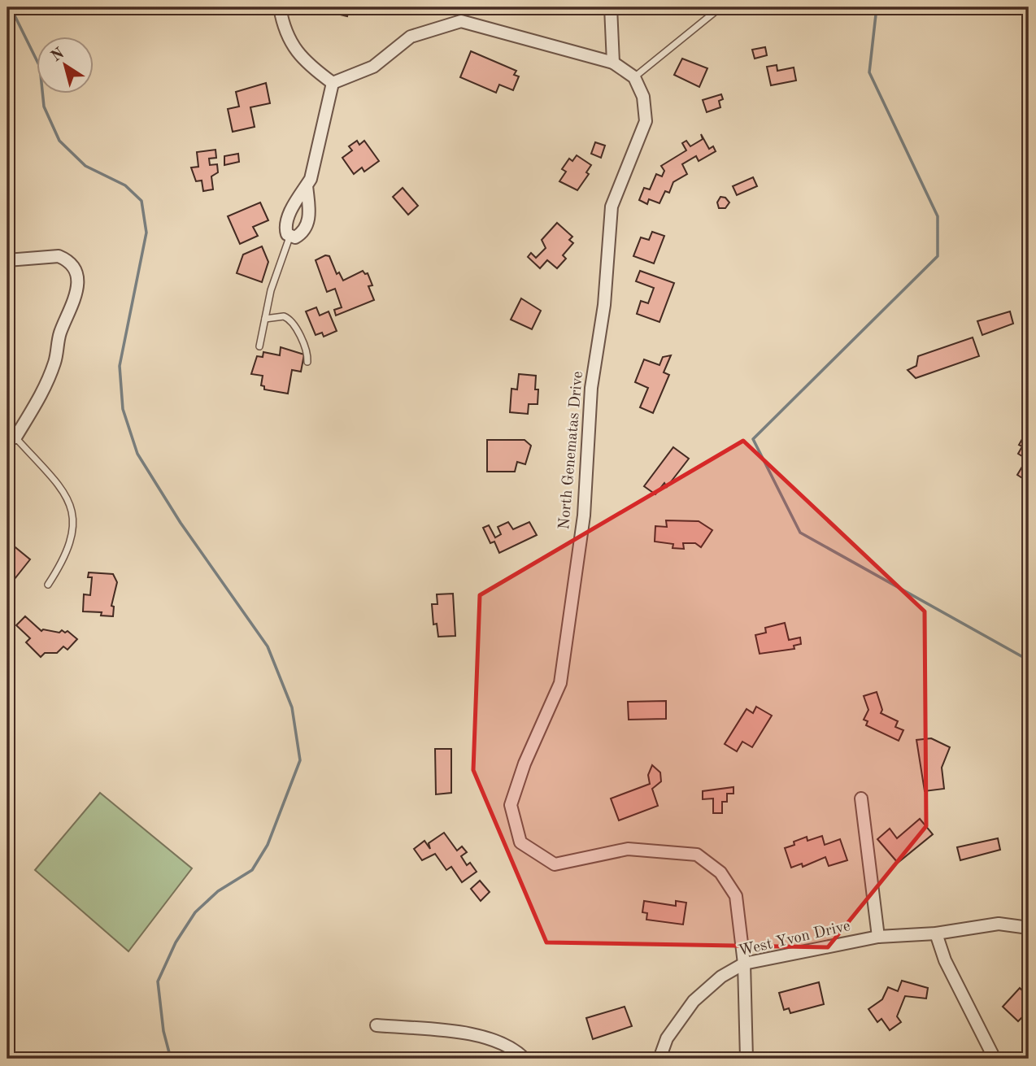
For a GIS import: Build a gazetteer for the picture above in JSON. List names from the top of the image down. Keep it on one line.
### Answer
{"streets":{"street":["North Genematas Drive","West Yvon Drive"]},"crossings":[["North Genematas Drive","West Yvon Drive"]],"north":"top left"}
